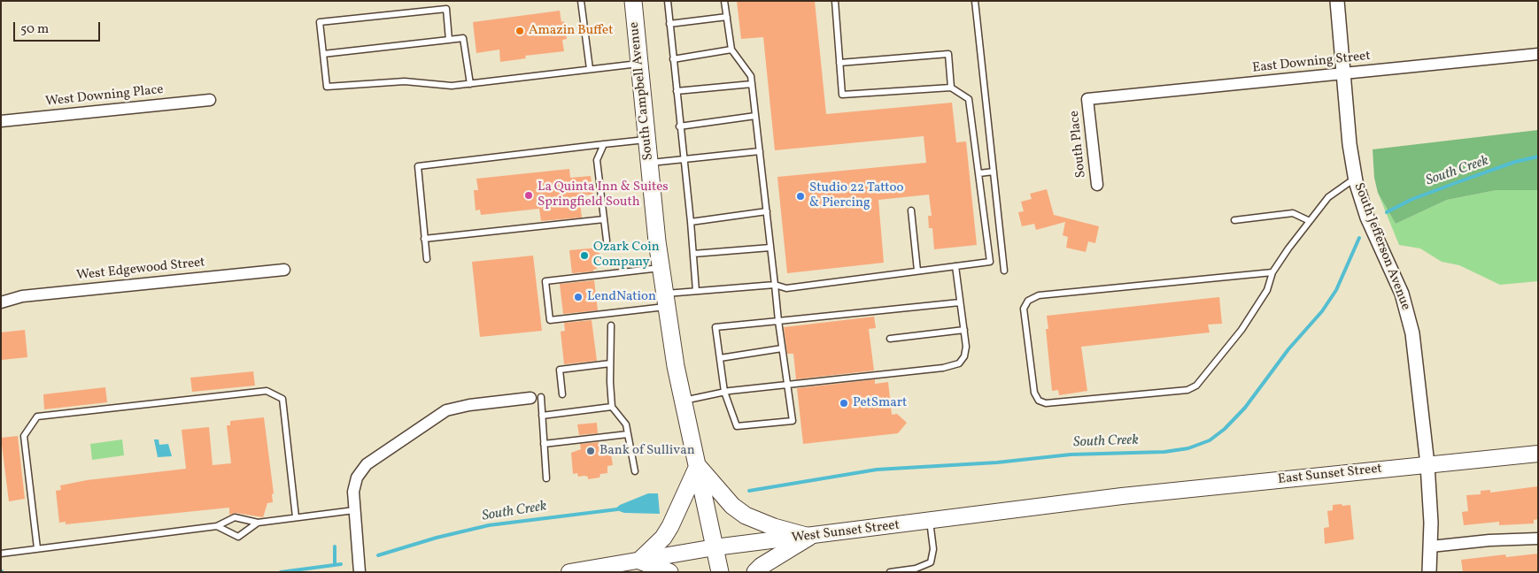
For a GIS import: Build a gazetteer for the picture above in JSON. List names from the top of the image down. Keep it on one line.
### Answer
{"streets":{"main road":["South Campbell Avenue","East Sunset Street","West Sunset Street"],"street":["East Downing Street","West Downing Place","South Place","South Jefferson Avenue","West Edgewood Street"]},"crossings":[["East Downing Street","South Place"],["East Downing Street","South Jefferson Avenue"],["South Campbell Avenue","West Sunset Street"],["South Jefferson Avenue","East Sunset Street"],["East Sunset Street","West Sunset Street"]],"water":["South Creek"],"places":["Amazin Buffet","La Quinta Inn & Suites Springfield South","Studio 22 Tattoo & Piercing","Ozark Coin Company","LendNation","PetSmart","Bank of Sullivan"],"scale_bar":"50 m"}
